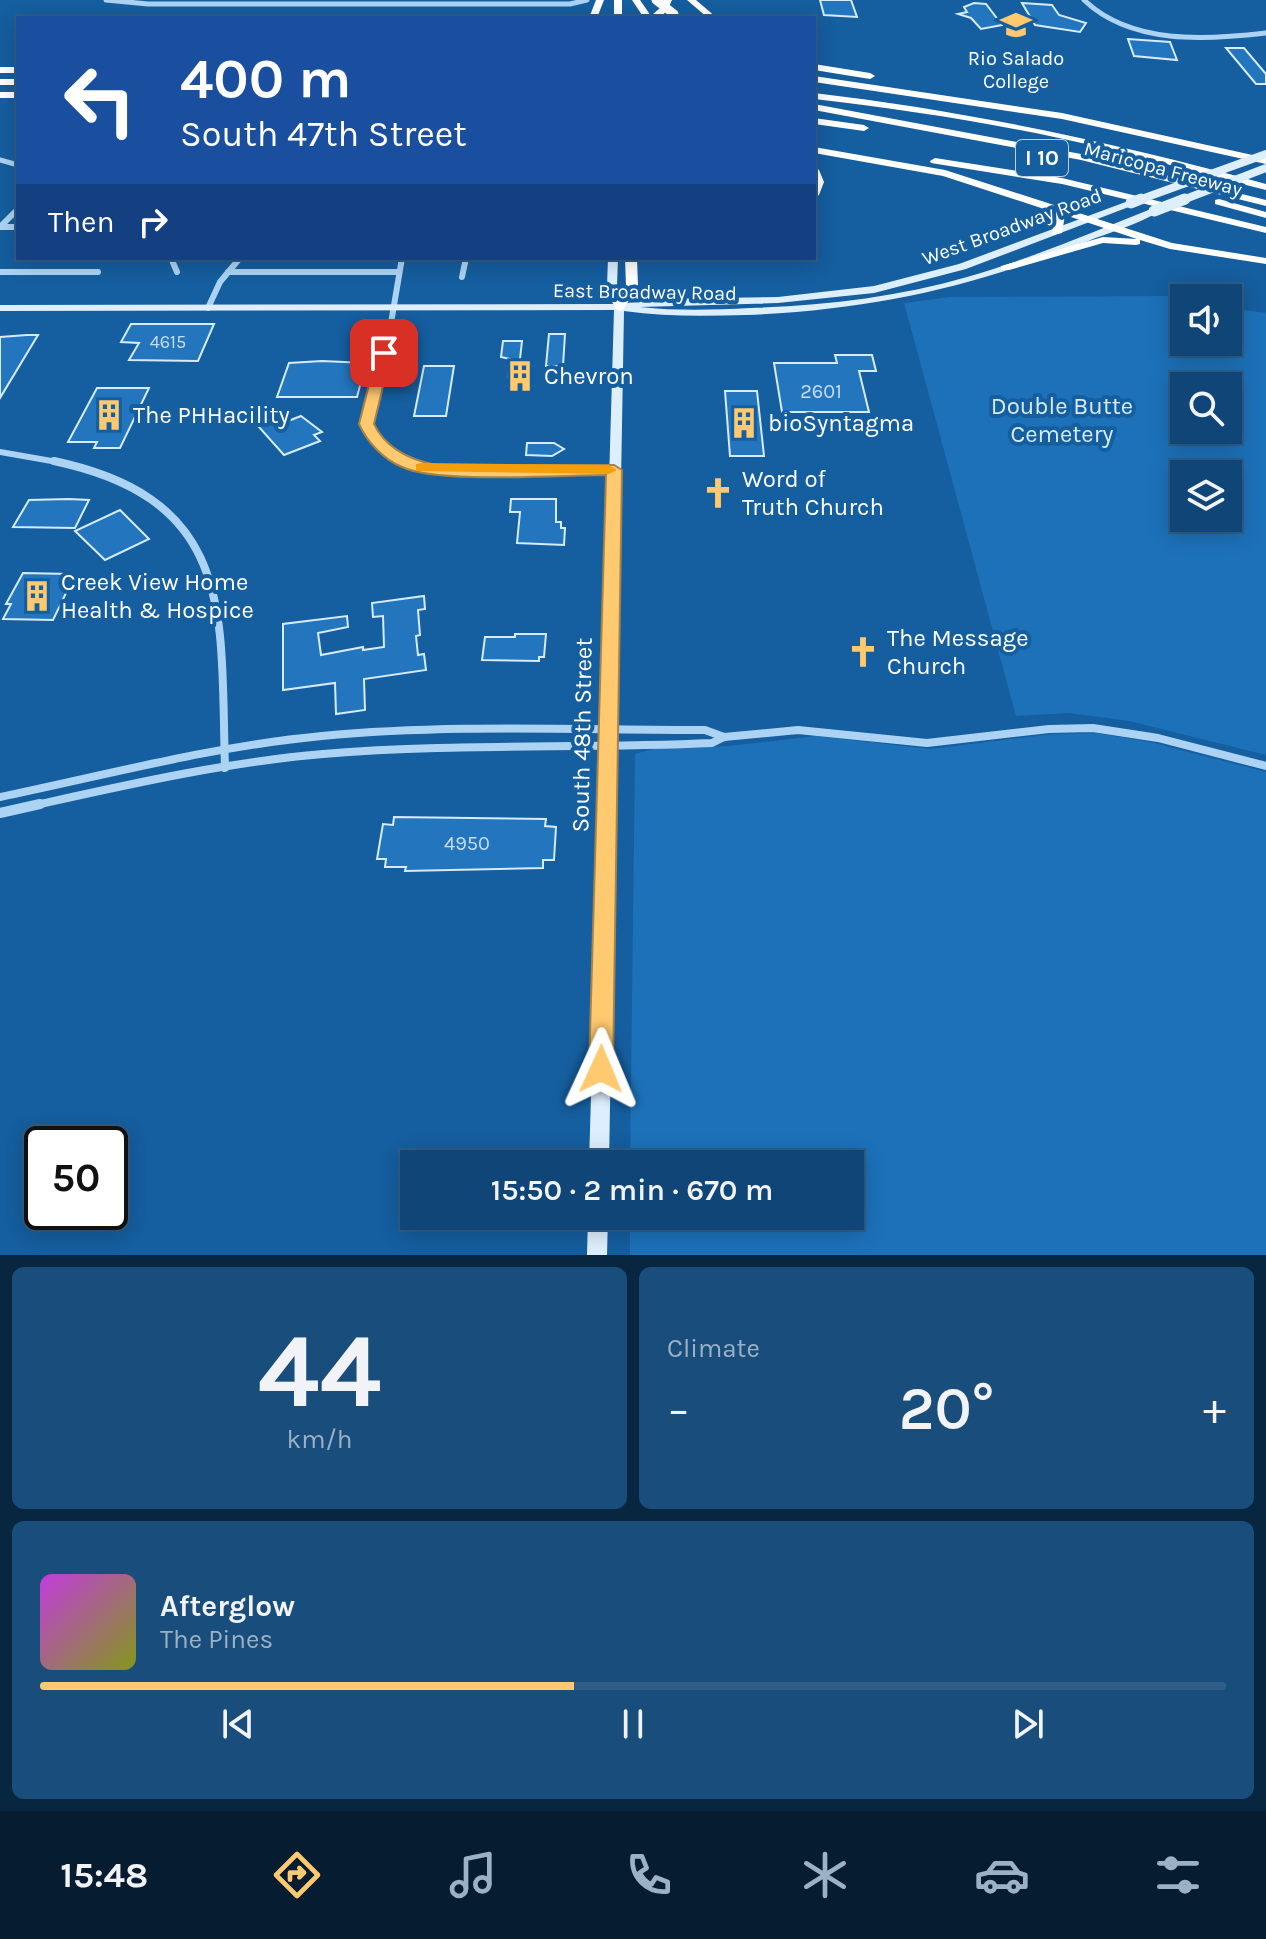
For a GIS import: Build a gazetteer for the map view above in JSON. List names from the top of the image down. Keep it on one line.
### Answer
{"streets":{"highway":["I 10","Maricopa Freeway","South 48th Street"],"main road":["West Broadway Road","East Broadway Road"]},"crossings":[["West Broadway Road","East Broadway Road"],["West Broadway Road","South 48th Street"],["East Broadway Road","South 48th Street"]],"parks":["Double Butte Cemetery"],"places":{"school or university":["Rio Salado College"],"building":["Chevron","The PHHacility","bioSyntagma","Creek View Home Health & Hospice"],"church":["Word of Truth Church","The Message Church"]},"house_numbers":["4615","2601","4950"],"page":{"turn":["400 m","South 47th Street"],"then":"Then","limit":"50","trip":"15:50 · 2 min · 670 m","tile":[["44","km/h"],"Climate"],"heat":["−","20°","+"],"song":["Afterglow","The Pines"],"tabs":"15:48"}}
